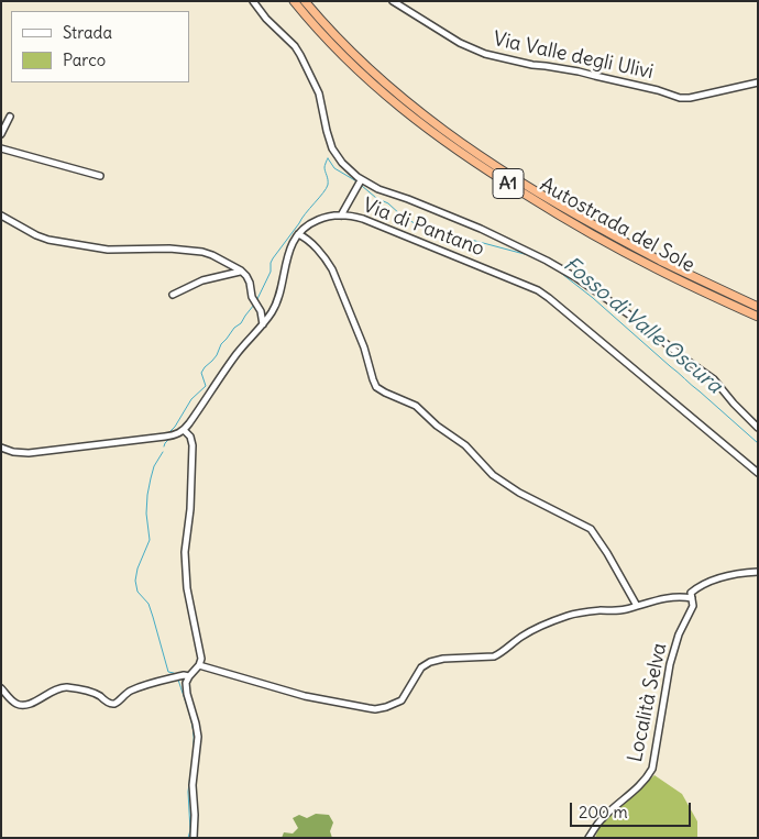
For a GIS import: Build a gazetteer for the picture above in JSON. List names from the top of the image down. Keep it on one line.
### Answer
{"streets":{"highway":["A1","Autostrada del Sole"],"street":["Via Valle degli Ulivi","Via di Pantano","Località Selva"]},"water":["Fosso di Valle Oscura"],"legend":["Strada","Parco"],"scale_bar":"200 m"}
